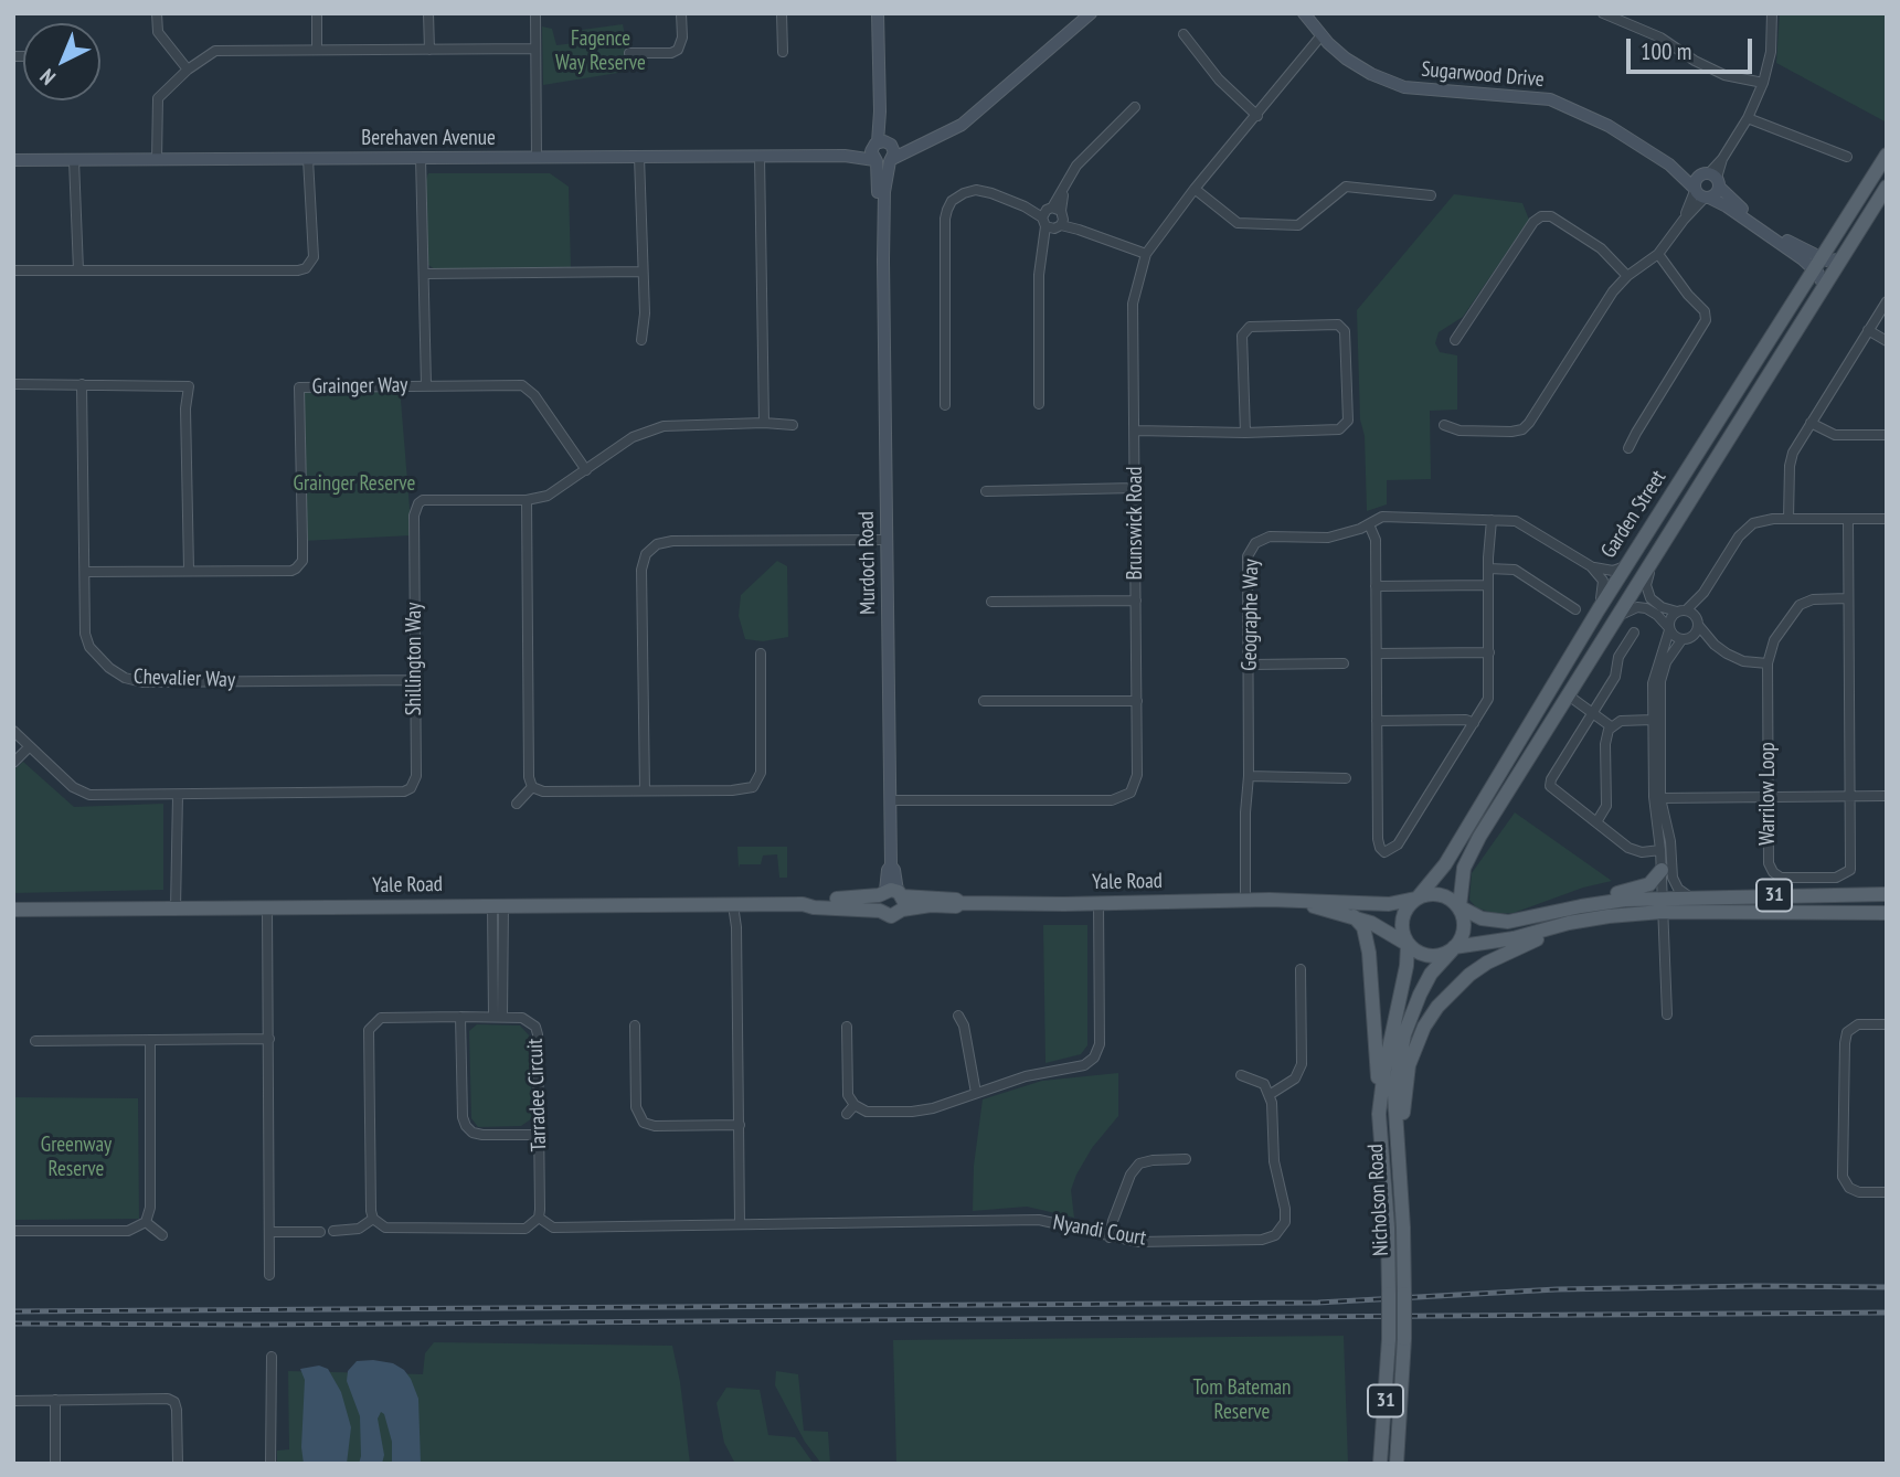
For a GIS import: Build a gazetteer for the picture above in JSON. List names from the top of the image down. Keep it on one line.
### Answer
{"streets":{"main road":["Garden Street","Yale Road","31","Nicholson Road"],"street":["Sugarwood Drive","Berehaven Avenue","Grainger Way","Brunswick Road","Murdoch Road","Geographe Way","Shillington Way","Chevalier Way","Warrilow Loop","Tarradee Circuit","Nyandi Court"]},"crossings":[["Sugarwood Drive","Garden Street"],["Sugarwood Drive","Brunswick Road"],["Berehaven Avenue","Murdoch Road"],["Grainger Way","Shillington Way"],["Grainger Way","Chevalier Way"],["Garden Street","Yale Road"],["Garden Street","31"],["Garden Street","Nicholson Road"],["Brunswick Road","Murdoch Road"],["Murdoch Road","Yale Road"],["Geographe Way","Yale Road"],["Shillington Way","Chevalier Way"],["Yale Road","31"],["Yale Road","Nicholson Road"],["31","Nicholson Road"],["Tarradee Circuit","Nyandi Court"]],"parks":["Fagence Way Reserve","Grainger Reserve","Greenway Reserve","Tom Bateman Reserve"],"scale_bar":"100 m","north":"bottom left"}
